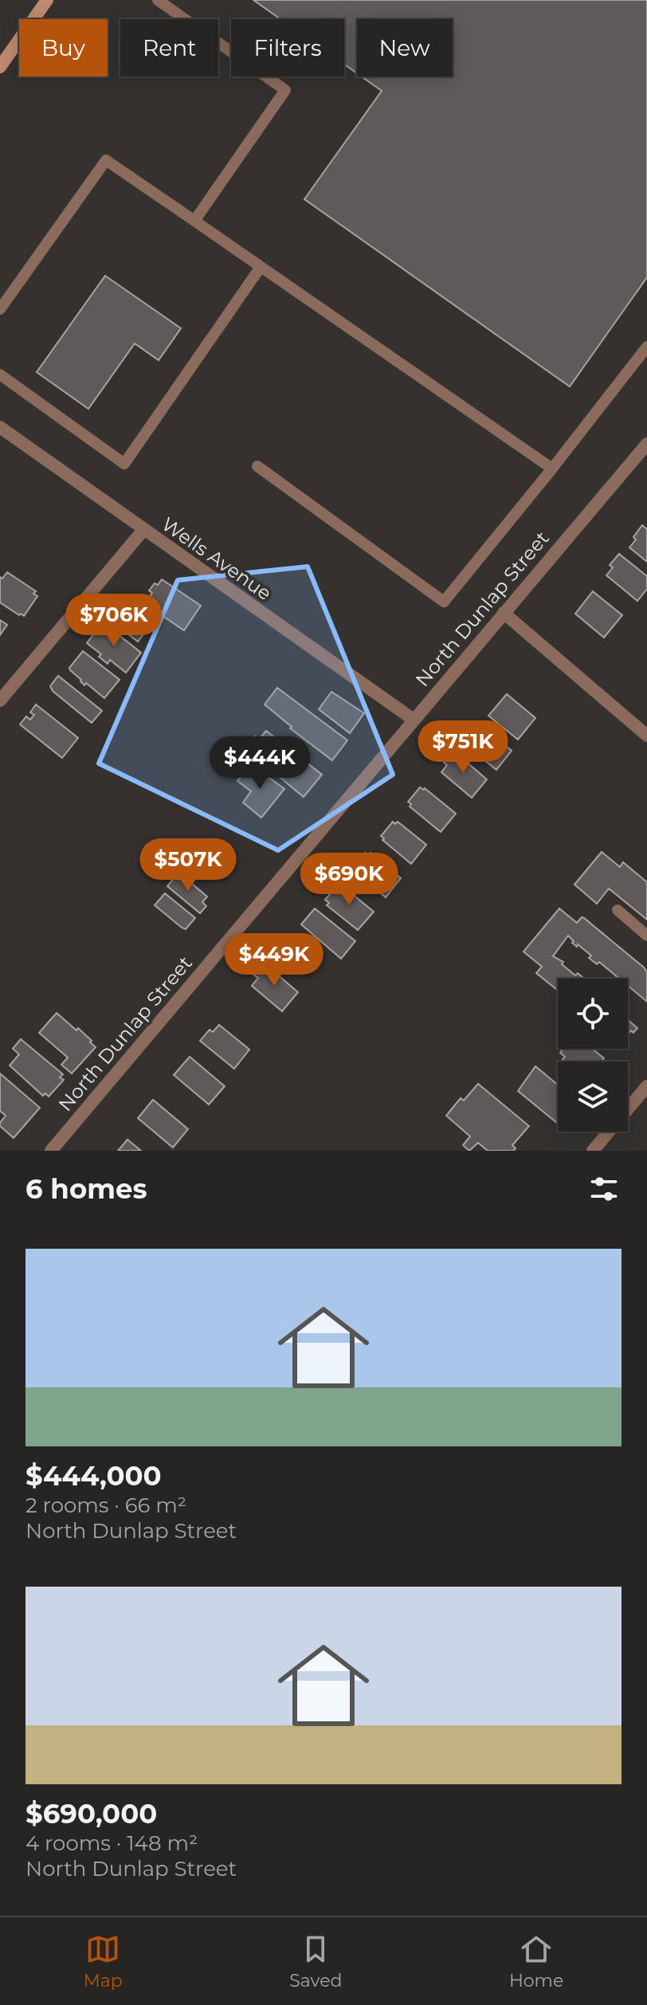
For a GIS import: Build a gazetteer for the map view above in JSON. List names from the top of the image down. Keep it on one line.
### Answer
{"streets":{"street":["Wells Avenue","North Dunlap Street"]},"crossings":[["Wells Avenue","North Dunlap Street"]],"page":{"chip":["Buy","Rent","Filters","New"],"price":["$706K","$751K","$444K","$507K","$690K","$449K"],"heading":"6 homes","list":[{"name":"$444,000","note":"2 rooms · 66 m² · North Dunlap Street"},{"name":"$690,000","note":"4 rooms · 148 m² · North Dunlap Street"}],"tabs":["Map","Saved","Home"]}}
